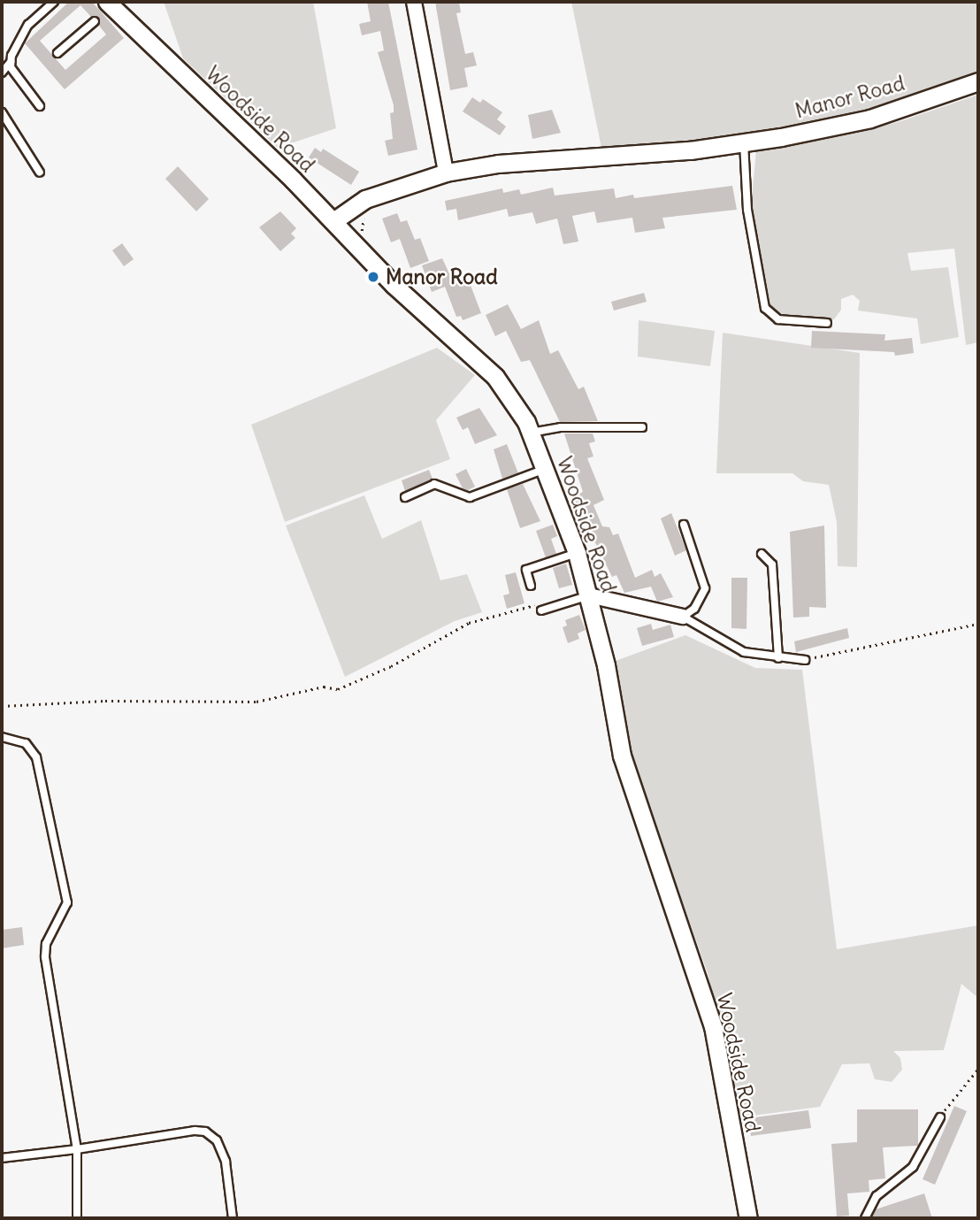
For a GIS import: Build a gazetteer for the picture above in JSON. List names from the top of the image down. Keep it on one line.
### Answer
{"streets":{"street":["Manor Road","Woodside Road"]},"crossings":[["Manor Road","Woodside Road"]],"places":["Manor Road"]}
